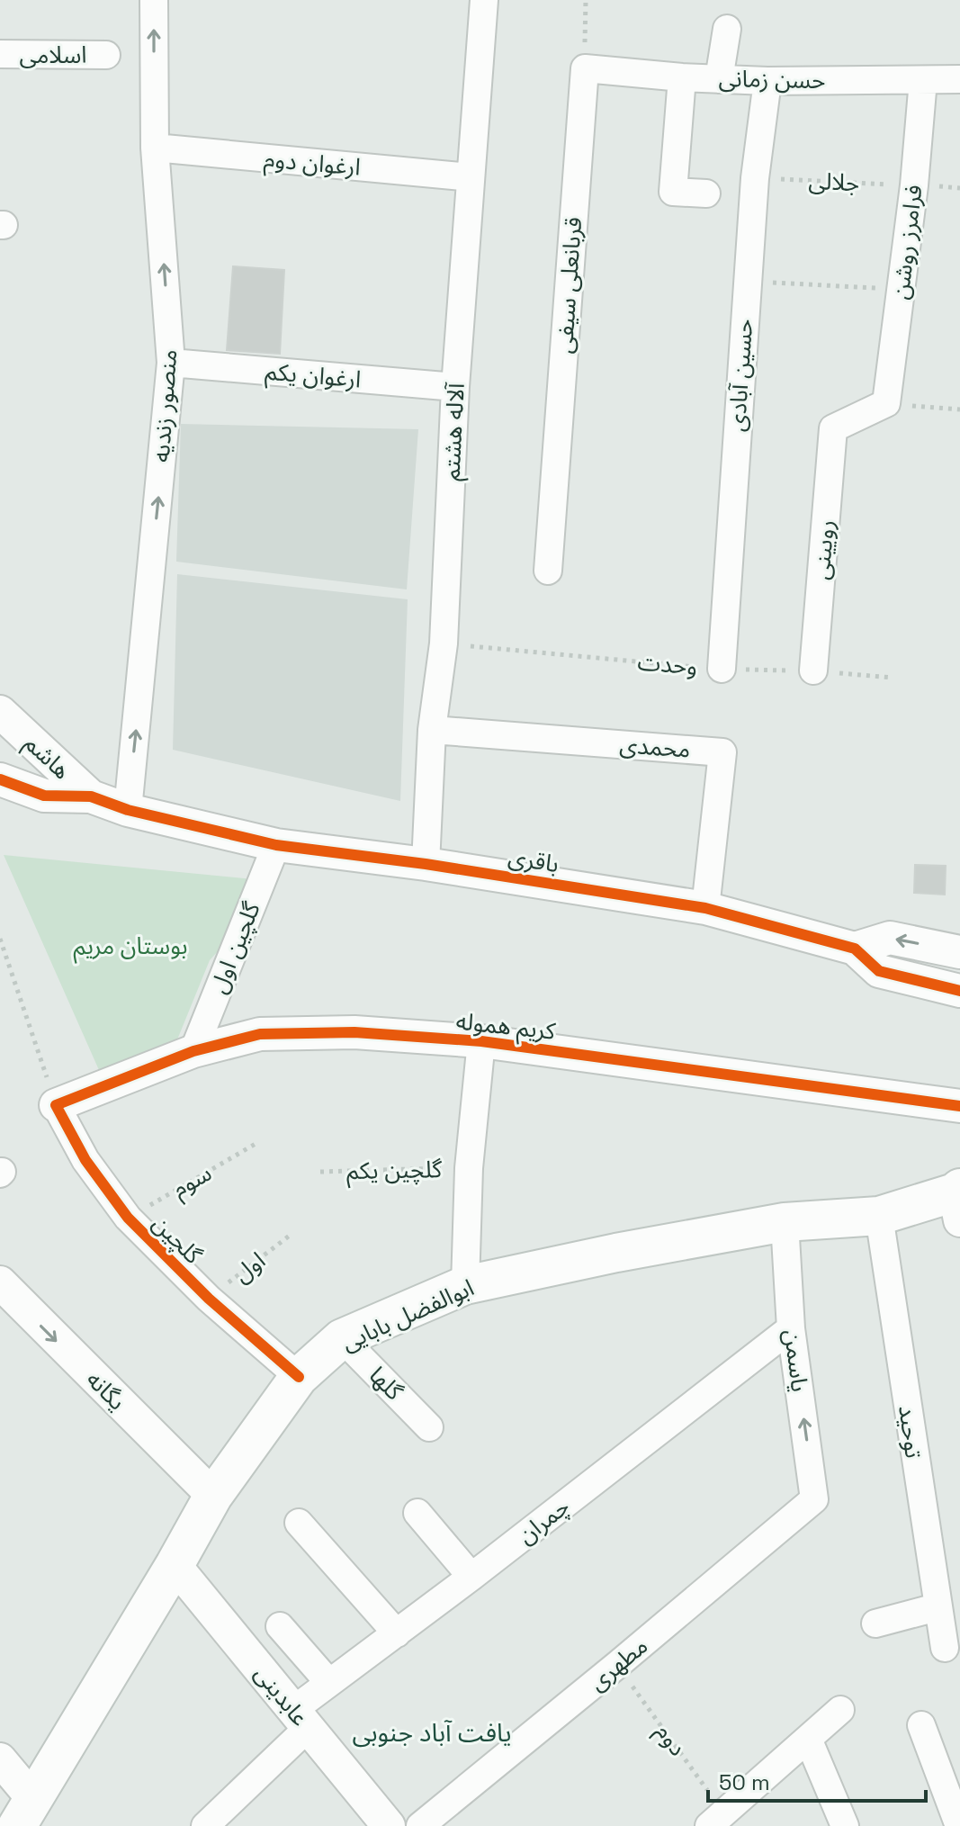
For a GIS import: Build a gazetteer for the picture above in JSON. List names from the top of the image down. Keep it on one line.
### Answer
{"streets":{"main road":["ابوالفضل بابایی"],"street":["اسلامی","حسن زمانی","ارغوان دوم","فرامرز روشن","قربانعلی سیفی","ارغوان یکم","حسین آبادی","منصور زندیه","آلاله هشتم","رویینی","محمدی","هاشم","باقری","گلچین اول","کریم هموله","گلچین یکم","گلچین","یاسمن","گلها","یگانه","توحید","چمران","مطهری","عابدینی"],"path":["جلالی","وحدت","سوم","اول","دوم"]},"crossings":[["حسن زمانی","فرامرز روشن"],["حسن زمانی","قربانعلی سیفی"],["حسن زمانی","حسین آبادی"],["ارغوان دوم","منصور زندیه"],["ارغوان دوم","آلاله هشتم"],["جلالی","فرامرز روشن"],["جلالی","حسین آبادی"],["فرامرز روشن","رویینی"],["ارغوان یکم","منصور زندیه"],["ارغوان یکم","آلاله هشتم"],["حسین آبادی","وحدت"],["منصور زندیه","باقری"],["آلاله هشتم","وحدت"],["آلاله هشتم","محمدی"],["آلاله هشتم","باقری"],["رویینی","وحدت"],["محمدی","باقری"],["هاشم","باقری"],["باقری","گلچین اول"],["گلچین اول","کریم هموله"],["کریم هموله","گلچین یکم"],["کریم هموله","گلچین"],["گلچین یکم","ابوالفضل بابایی"],["سوم","گلچین"],["گلچین","اول"],["گلچین","ابوالفضل بابایی"],["ابوالفضل بابایی","یاسمن"],["ابوالفضل بابایی","گلها"],["ابوالفضل بابایی","یگانه"],["ابوالفضل بابایی","توحید"],["ابوالفضل بابایی","عابدینی"],["یاسمن","چمران"],["یاسمن","مطهری"],["چمران","عابدینی"],["مطهری","دوم"]],"one_way":["منصور زندیه","یاسمن","یگانه"],"districts":["یافت آباد جنوبی"],"parks":["بوستان مریم"],"scale_bar":"50 m"}
